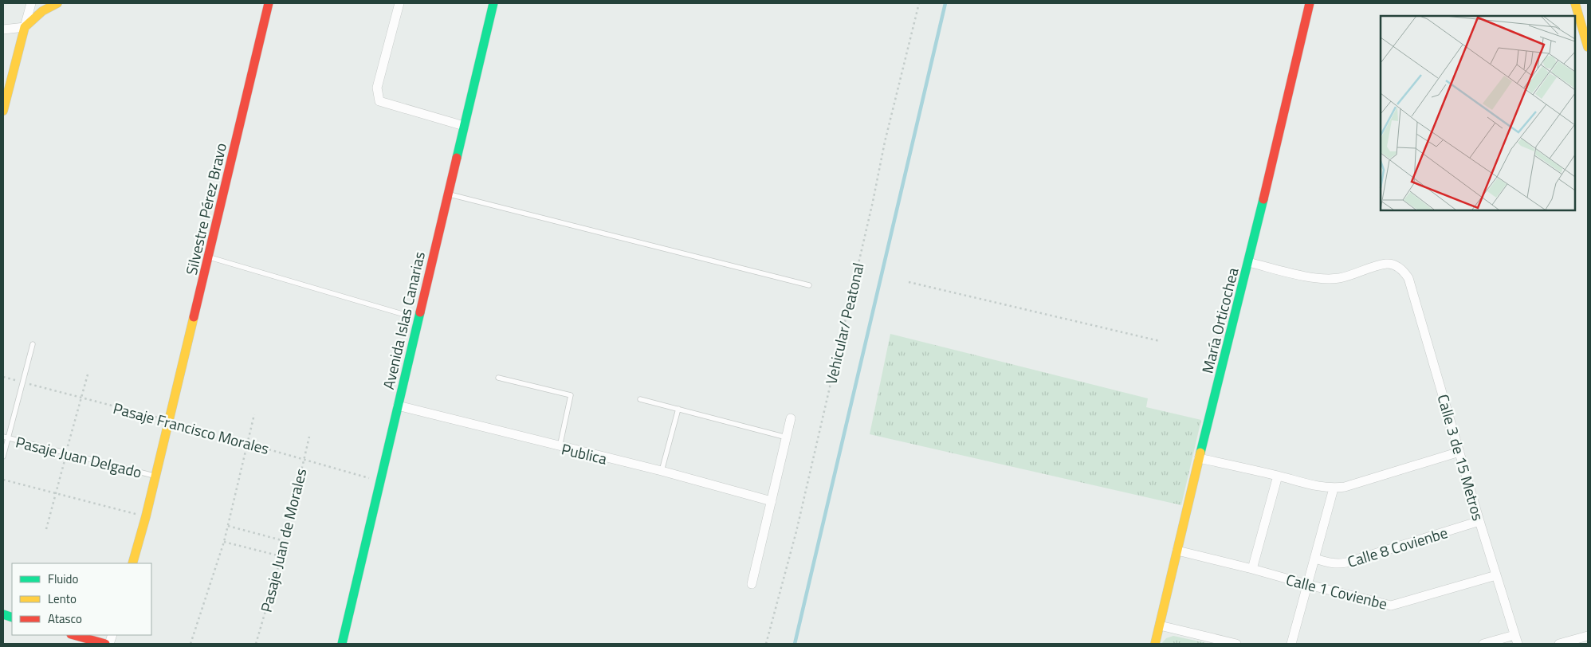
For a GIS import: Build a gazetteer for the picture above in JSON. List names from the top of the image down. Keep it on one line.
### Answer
{"streets":{"street":["Silvestre Pérez Bravo","Avenida Islas Canarias","María Orticochea","Publica","Calle 3 de 15 Metros","Calle 8 Covienbe","Calle 1 Covienbe"],"lane":["Pasaje Juan Delgado"],"path":["Vehicular/ Peatonal","Pasaje Francisco Morales","Pasaje Juan de Morales"]},"crossings":[["Silvestre Pérez Bravo","Pasaje Francisco Morales"],["Silvestre Pérez Bravo","Pasaje Juan Delgado"],["Avenida Islas Canarias","Pasaje Francisco Morales"],["Avenida Islas Canarias","Publica"],["María Orticochea","Calle 3 de 15 Metros"],["María Orticochea","Calle 1 Covienbe"],["Pasaje Francisco Morales","Pasaje Juan de Morales"],["Calle 3 de 15 Metros","Calle 8 Covienbe"],["Calle 3 de 15 Metros","Calle 1 Covienbe"]],"legend":["Fluido","Lento","Atasco"]}
